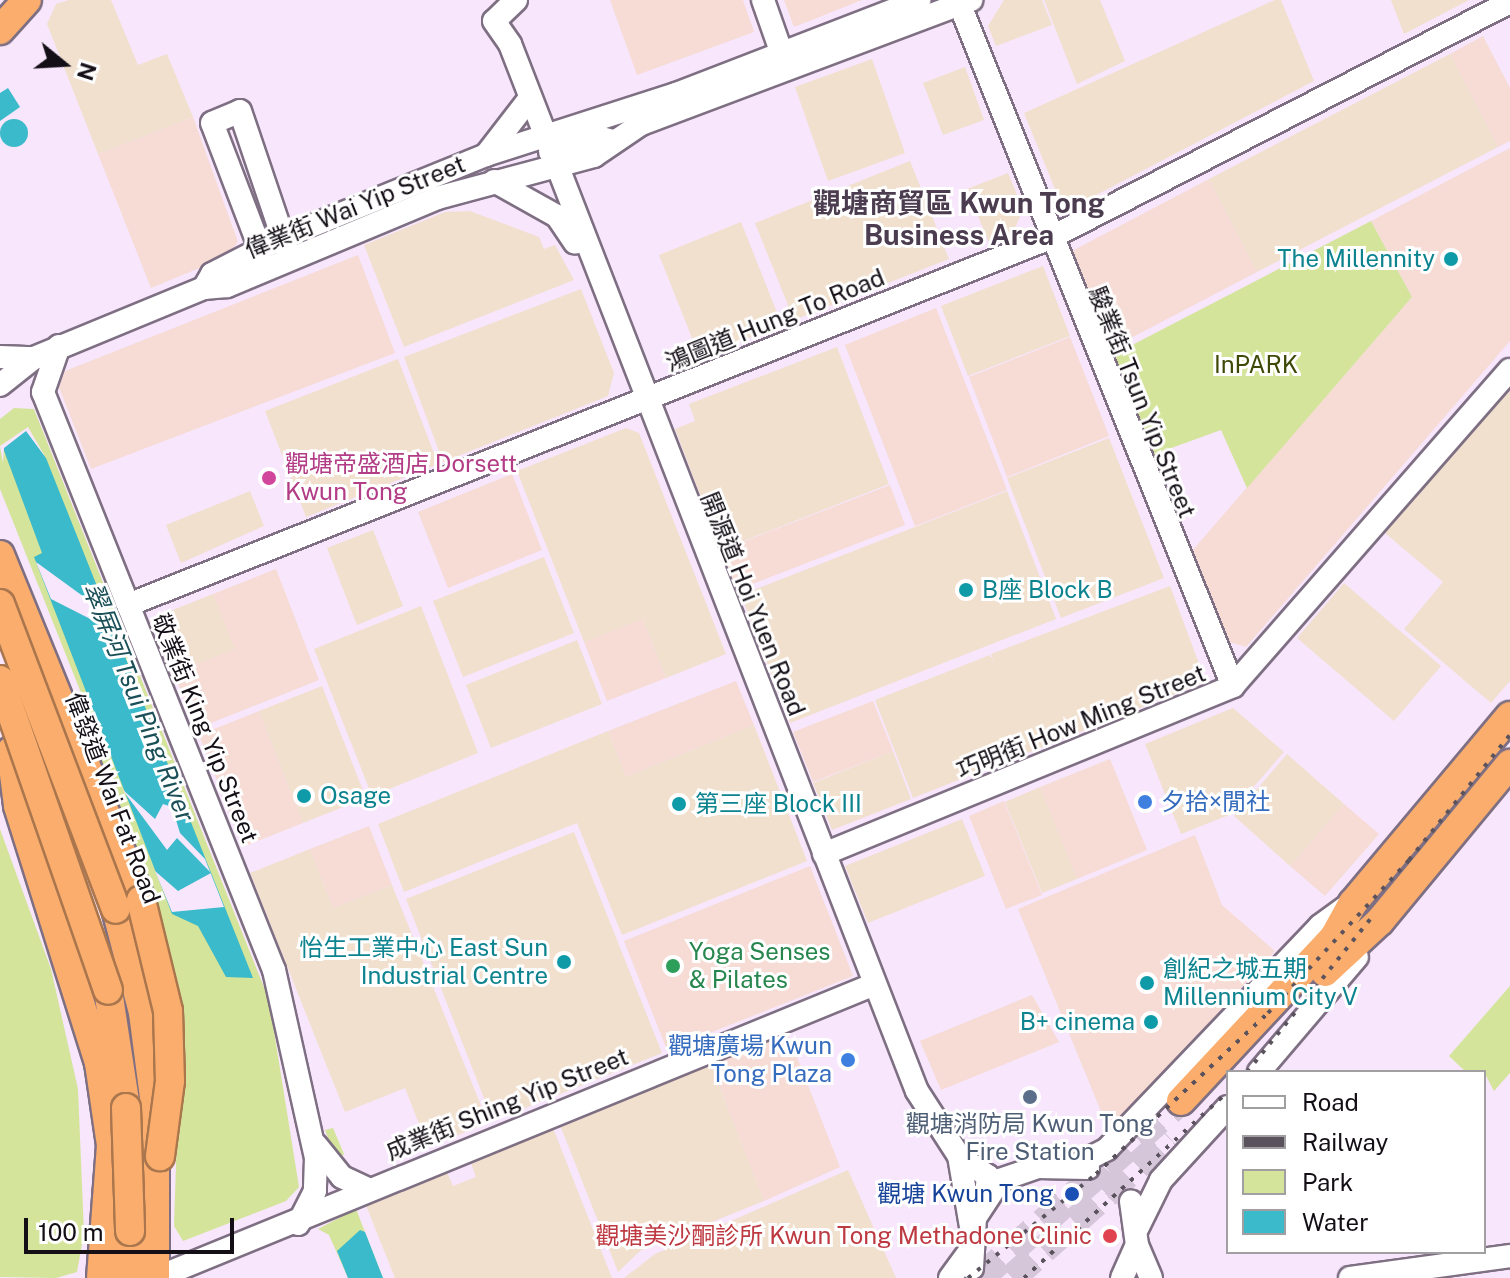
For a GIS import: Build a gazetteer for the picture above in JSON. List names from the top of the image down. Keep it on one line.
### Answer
{"streets":{"main road":["偉業街 Wai Yip Street","鴻圖道 Hung To Road","駿業街 Tsun Yip Street","開源道 Hoi Yuen Road","巧明街 How Ming Street","敬業街 King Yip Street","偉發道 Wai Fat Road","成業街 Shing Yip Street"]},"crossings":[["偉業街 Wai Yip Street","駿業街 Tsun Yip Street"],["偉業街 Wai Yip Street","開源道 Hoi Yuen Road"],["偉業街 Wai Yip Street","敬業街 King Yip Street"],["鴻圖道 Hung To Road","駿業街 Tsun Yip Street"],["鴻圖道 Hung To Road","開源道 Hoi Yuen Road"],["鴻圖道 Hung To Road","敬業街 King Yip Street"],["駿業街 Tsun Yip Street","巧明街 How Ming Street"],["開源道 Hoi Yuen Road","巧明街 How Ming Street"],["開源道 Hoi Yuen Road","成業街 Shing Yip Street"],["敬業街 King Yip Street","成業街 Shing Yip Street"],["偉發道 Wai Fat Road","成業街 Shing Yip Street"]],"districts":["觀塘商貿區 Kwun Tong Business Area"],"water":["翠屏河 Tsui Ping River"],"parks":["InPARK"],"places":["The Millennity","觀塘帝盛酒店 Dorsett Kwun Tong","B座 Block B","Osage","夕拾×閒社","第三座 Block III","怡生工業中心 East Sun Industrial Centre","Yoga Senses & Pilates","創紀之城五期 Millennium City V","B+ cinema","觀塘廣場 Kwun Tong Plaza","觀塘消防局 Kwun Tong Fire Station","觀塘 Kwun Tong","觀塘美沙酮診所 Kwun Tong Methadone Clinic"],"legend":["Road","Railway","Park","Water"],"scale_bar":"100 m","north":"right"}
